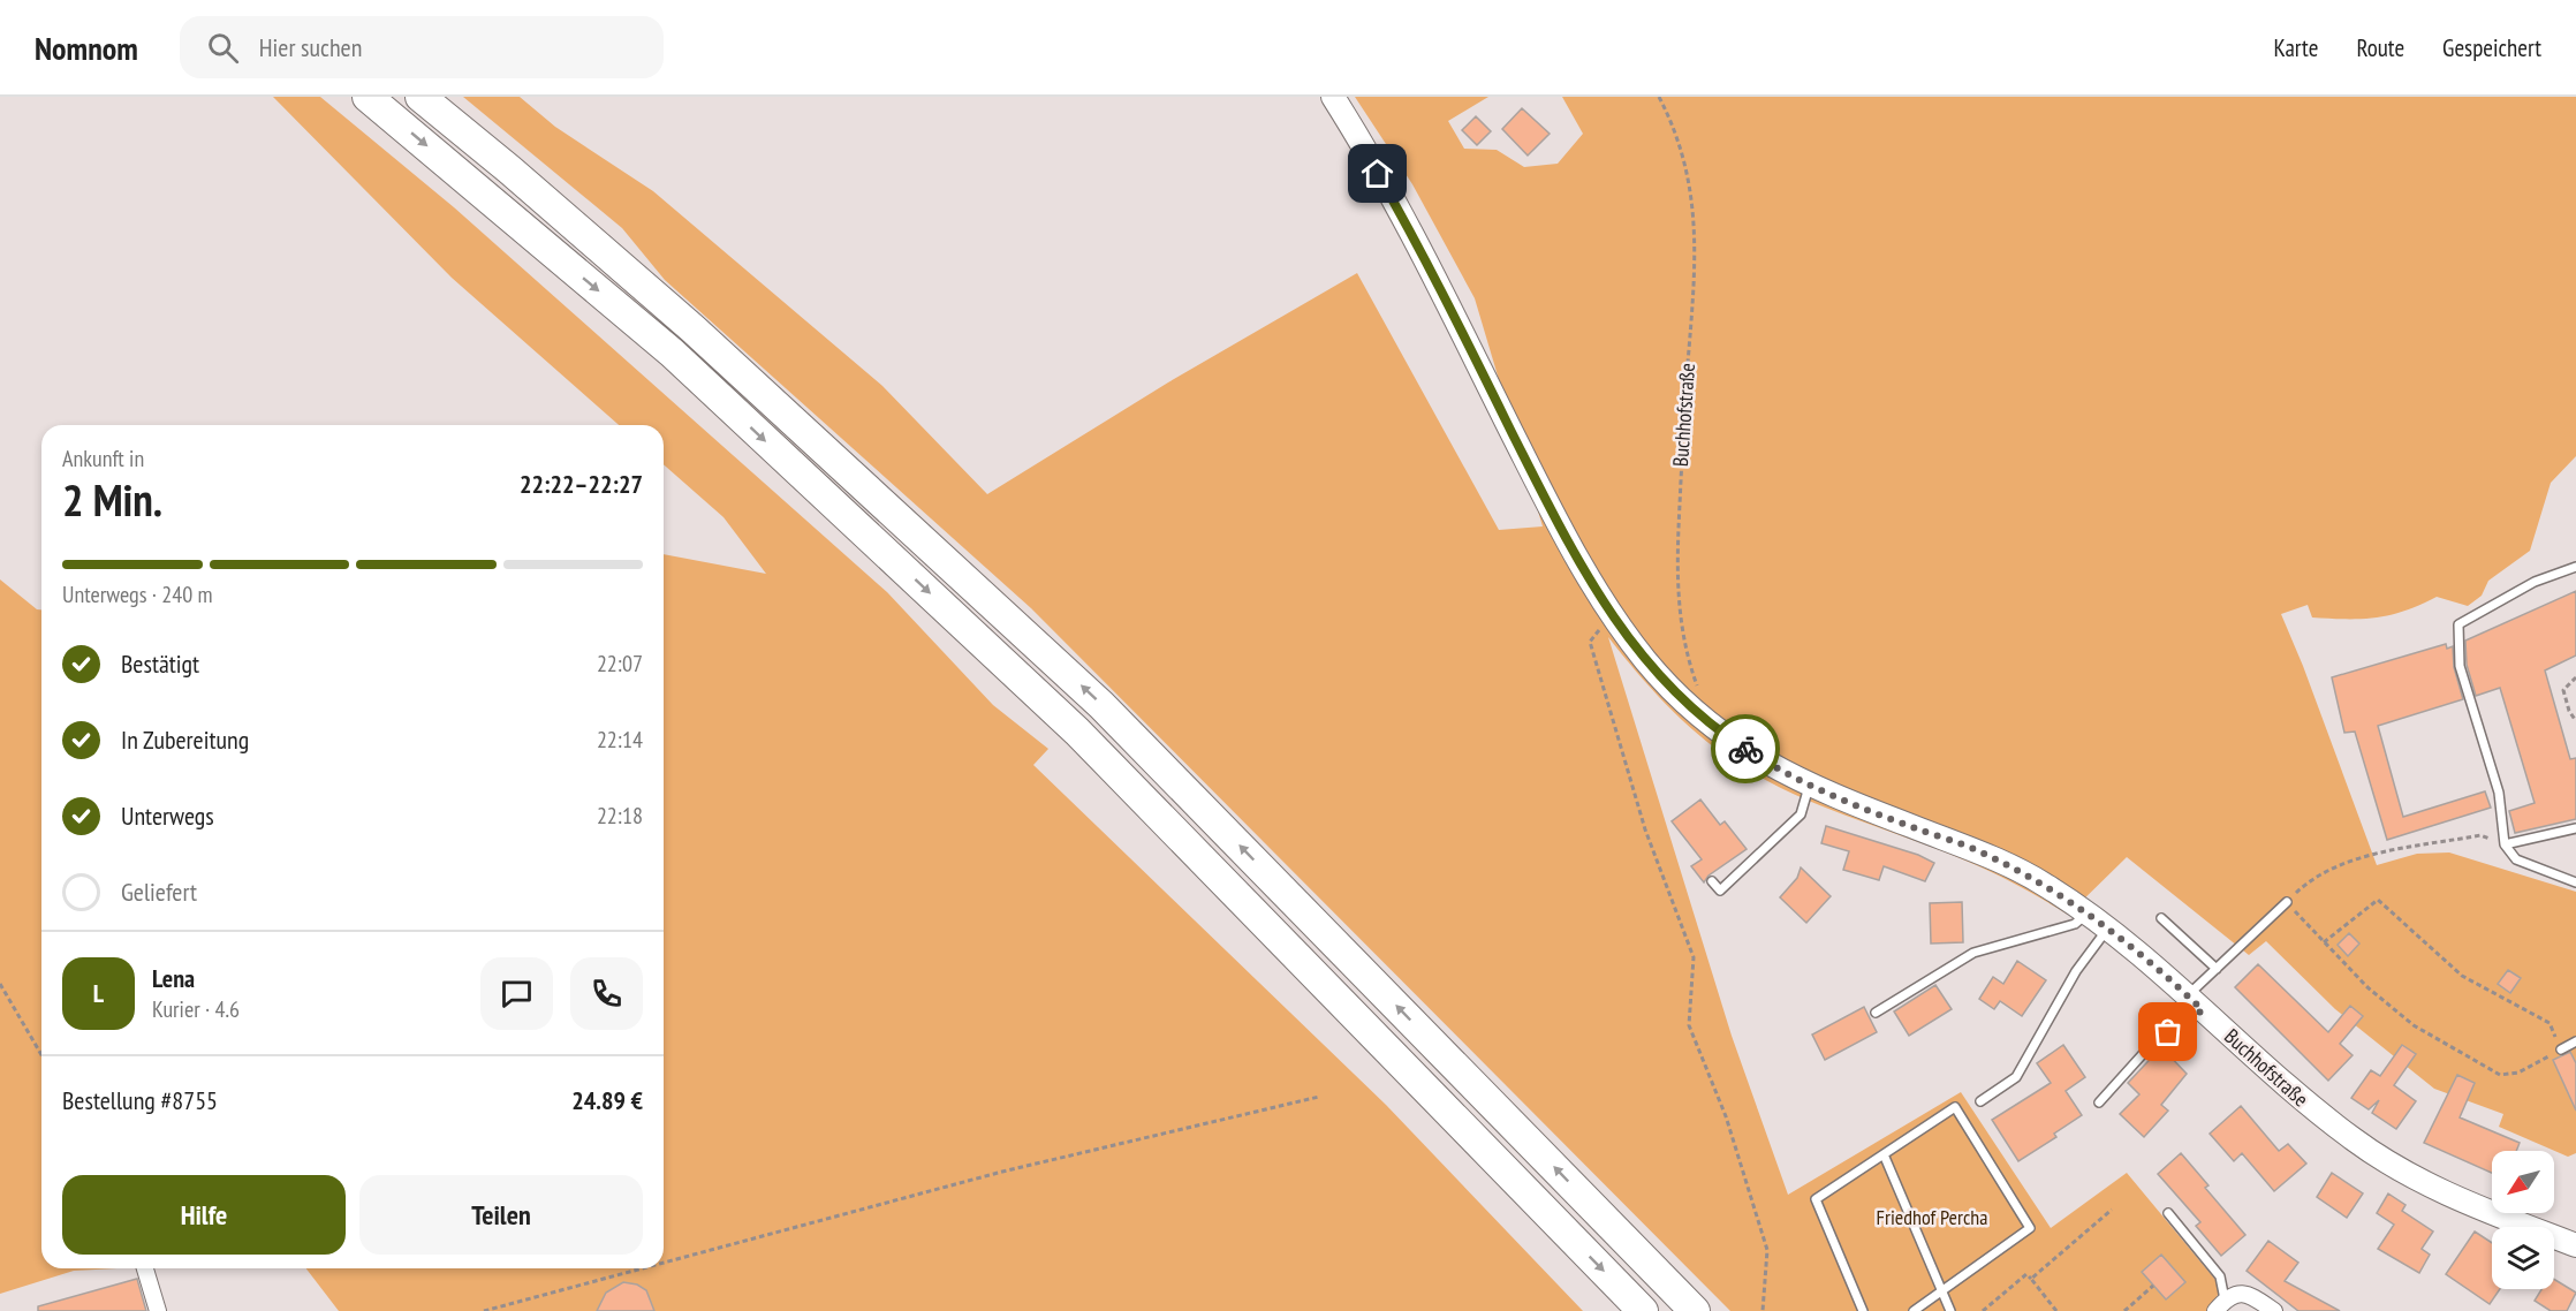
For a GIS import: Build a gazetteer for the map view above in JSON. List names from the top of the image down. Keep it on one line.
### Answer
{"streets":{"main road":["Buchhofstraße"]},"parks":["Friedhof Percha"],"north":"bottom left","page":{"header":"Nomnom","search":"Hier suchen","nav":["Karte","Route","Gespeichert"],"heading":["2 Min.","Ankunft in","22:22–22:27"],"panel":["Lena","Kurier · 4.6","Bestellung #8755","24.89 €"],"bar":"Unterwegs · 240 m","list":[["Bestätigt","22:07"],["In Zubereitung","22:14"],["Unterwegs","22:18"],"Geliefert"],"round":"L","buttons":["Hilfe","Teilen"]}}
